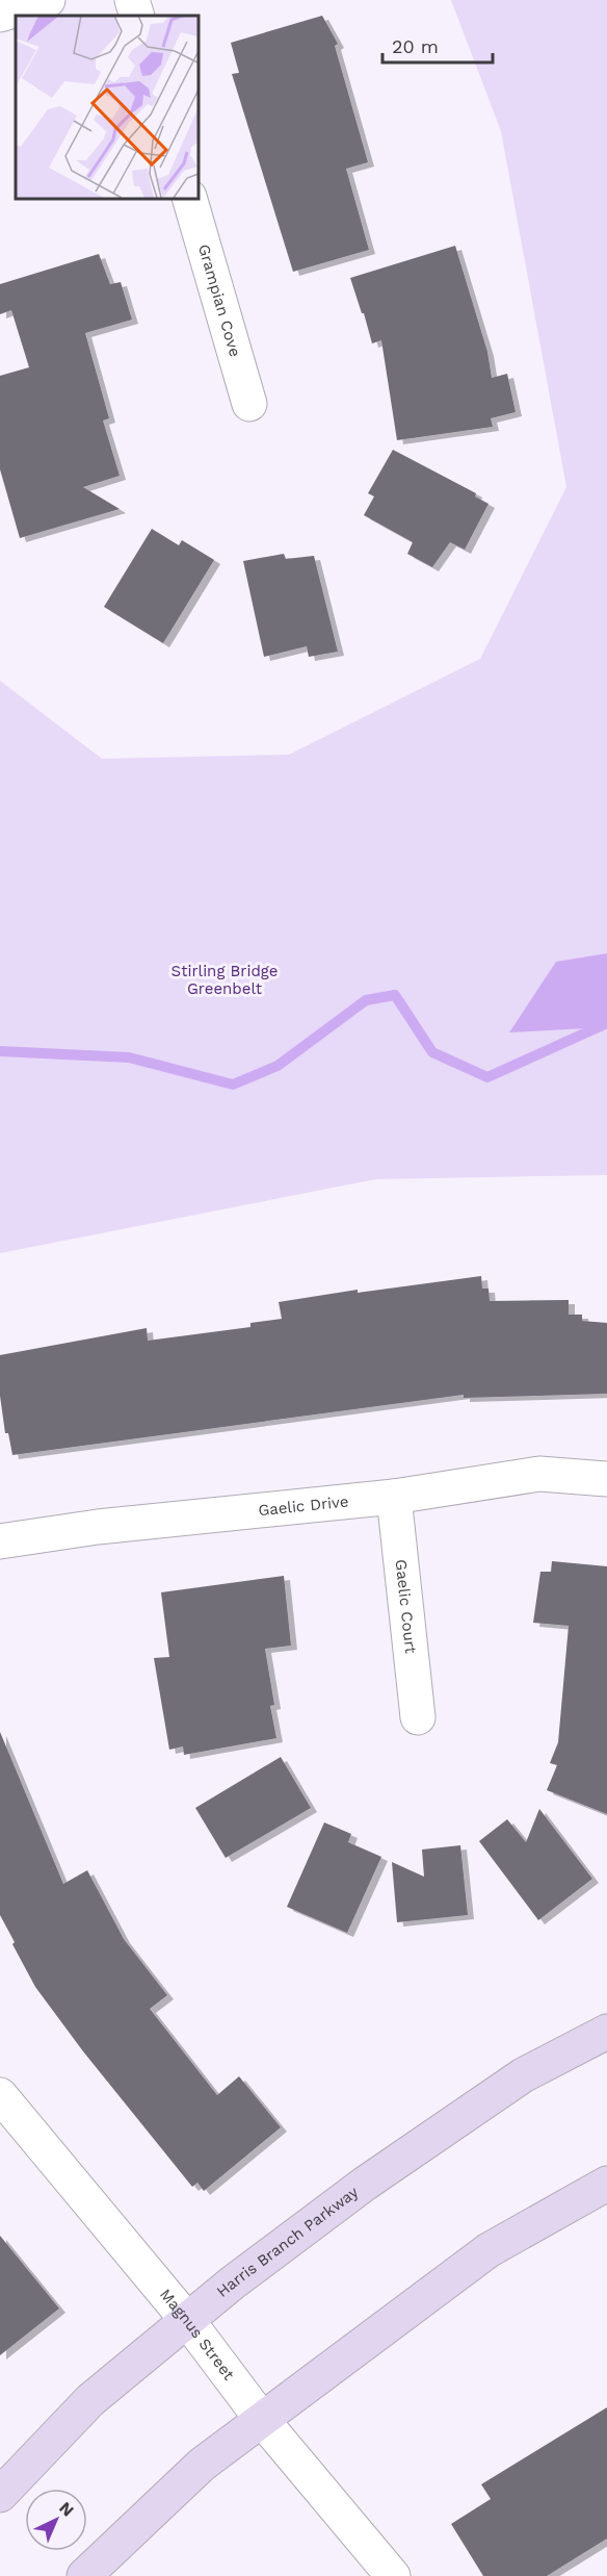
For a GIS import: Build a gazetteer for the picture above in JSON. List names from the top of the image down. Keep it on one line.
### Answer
{"streets":{"main road":["Harris Branch Parkway"],"street":["Grampian Cove","Gaelic Drive","Gaelic Court","Magnus Street"]},"crossings":[["Gaelic Drive","Gaelic Court"],["Harris Branch Parkway","Magnus Street"]],"parks":["Stirling Bridge Greenbelt"],"scale_bar":"20 m","north":"top right"}
